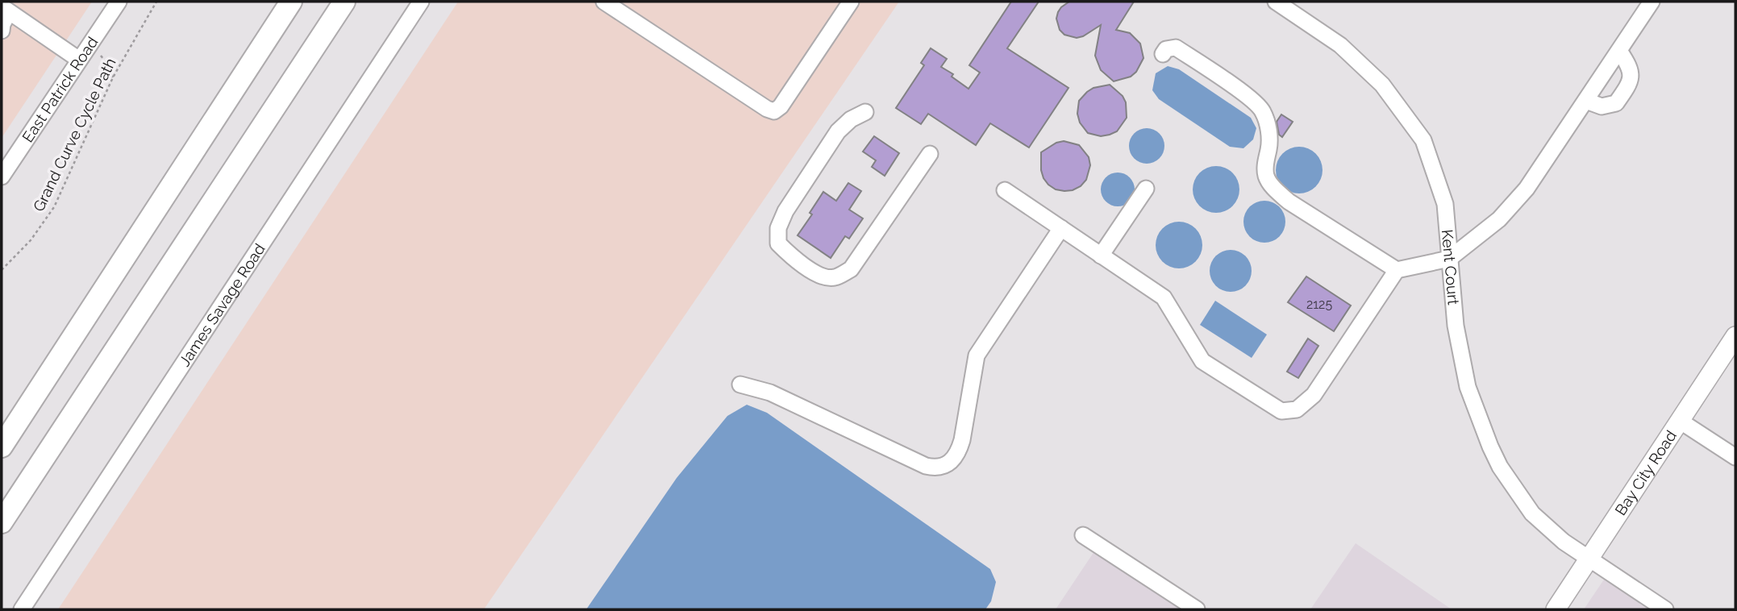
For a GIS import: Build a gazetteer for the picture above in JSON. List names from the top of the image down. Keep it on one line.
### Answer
{"streets":{"main road":["Bay City Road"],"street":["East Patrick Road","Kent Court","James Savage Road"],"path":["Grand Curve Cycle Path"]},"crossings":[["Kent Court","Bay City Road"]],"house_numbers":["2125"]}
